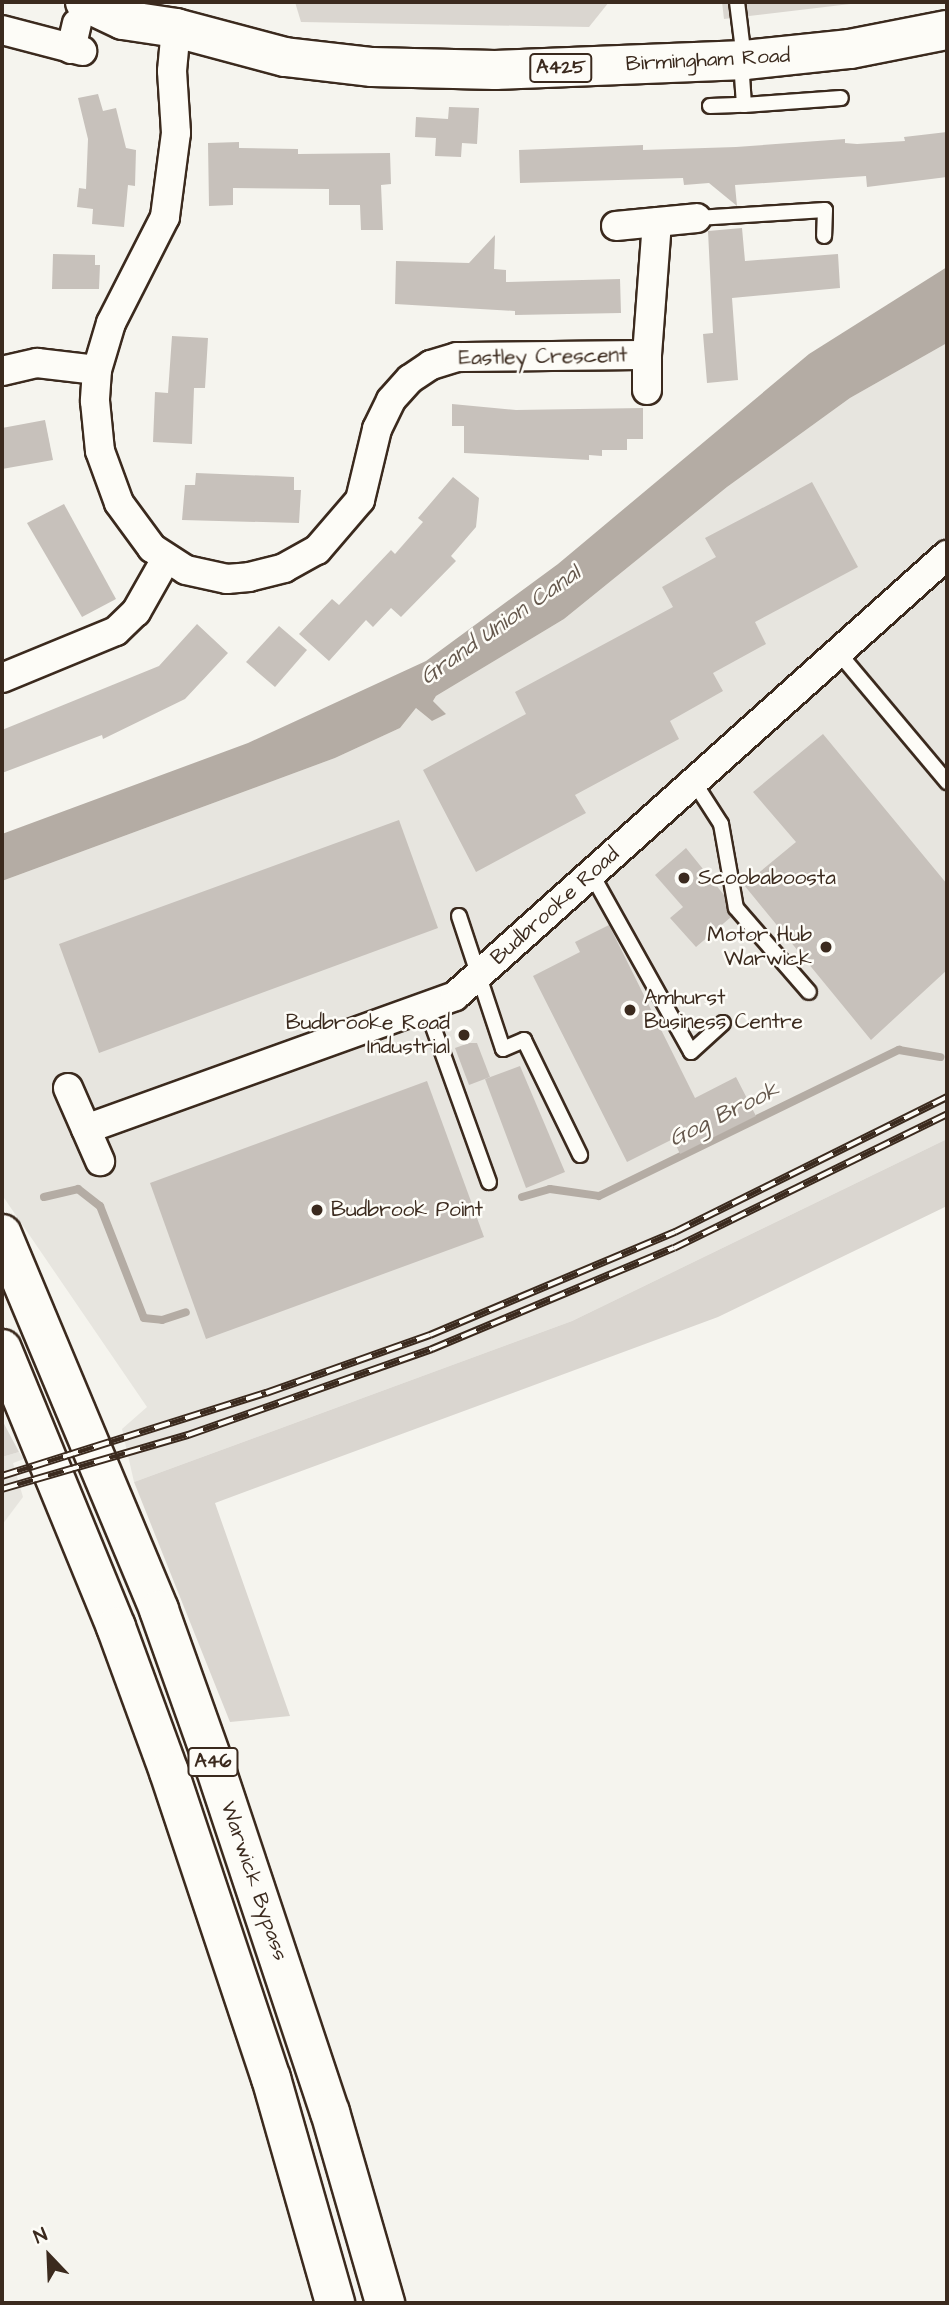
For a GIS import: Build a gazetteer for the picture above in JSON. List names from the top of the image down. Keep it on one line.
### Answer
{"streets":{"main road":["Birmingham Road","A425","A46","Warwick Bypass"],"street":["Eastley Crescent","Budbrooke Road"]},"crossings":[["Birmingham Road","Eastley Crescent"]],"water":["Grand Union Canal","Gog Brook"],"places":["Scoobaboosta","Motor Hub Warwick","Amhurst Business Centre","Budbrooke Road Industrial","Budbrook Point"],"north":"top left"}
